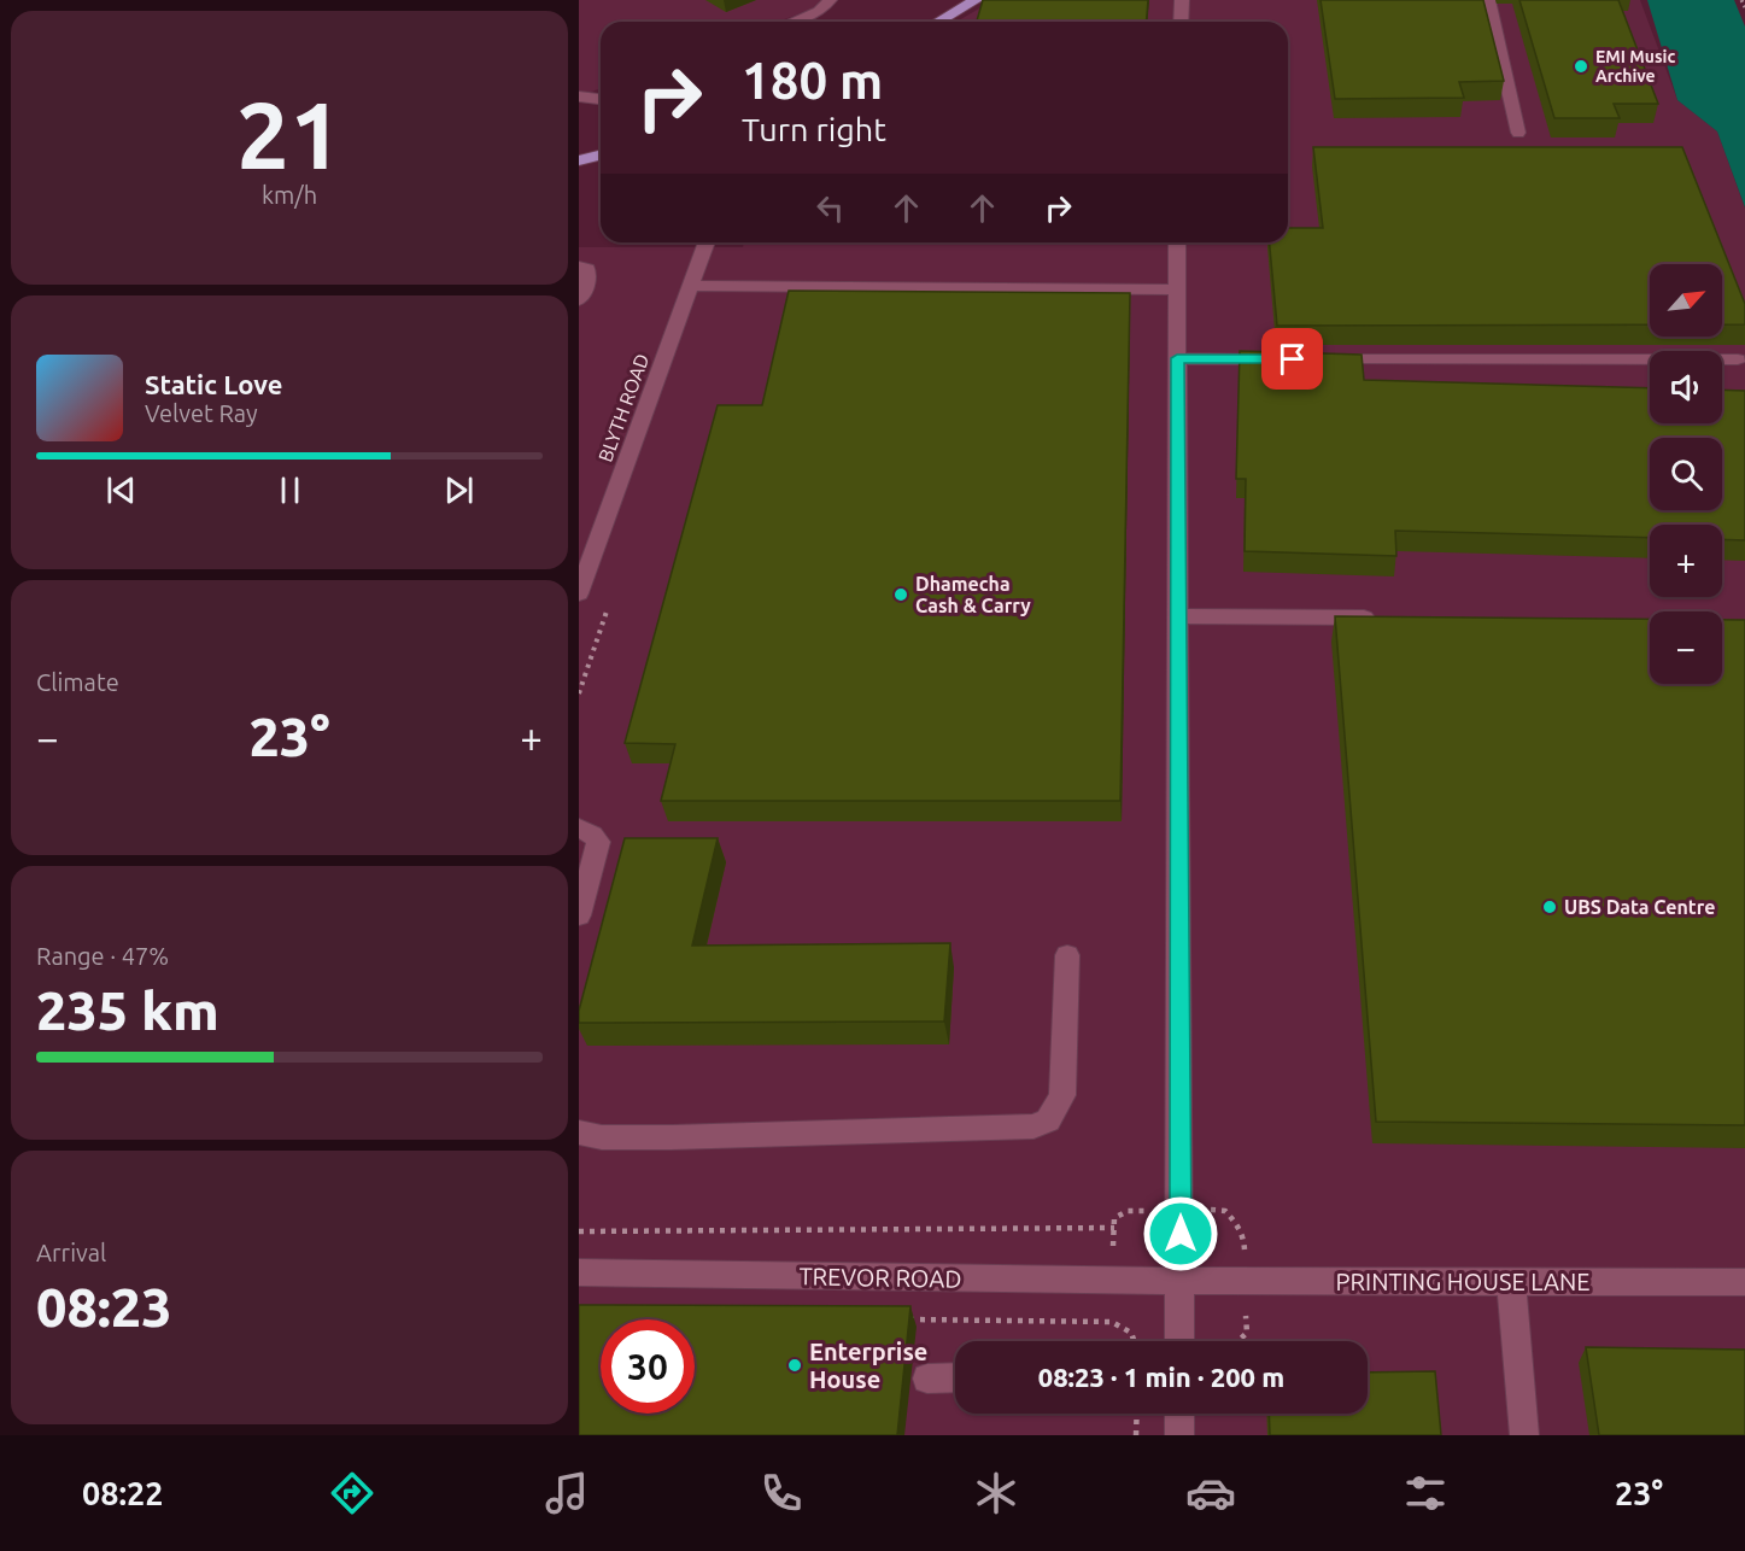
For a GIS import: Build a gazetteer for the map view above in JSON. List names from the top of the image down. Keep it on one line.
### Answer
{"streets":{"street":["BLYTH ROAD","TREVOR ROAD","PRINTING HOUSE LANE"]},"crossings":[["TREVOR ROAD","PRINTING HOUSE LANE"]],"places":["EMI Music Archive","Dhamecha Cash & Carry","UBS Data Centre","Enterprise House"],"north":"top right","page":{"tile":[["21","km/h"],"Climate",["Range · 47%","235 km"],["Arrival","08:23"]],"turn":["180 m","Turn right"],"map_buttons":["+","−"],"song":["Static Love","Velvet Ray"],"heat":["−","23°","+"],"limit":"30","trip":"08:23 · 1 min · 200 m","tabs":["08:22","23°"]}}
